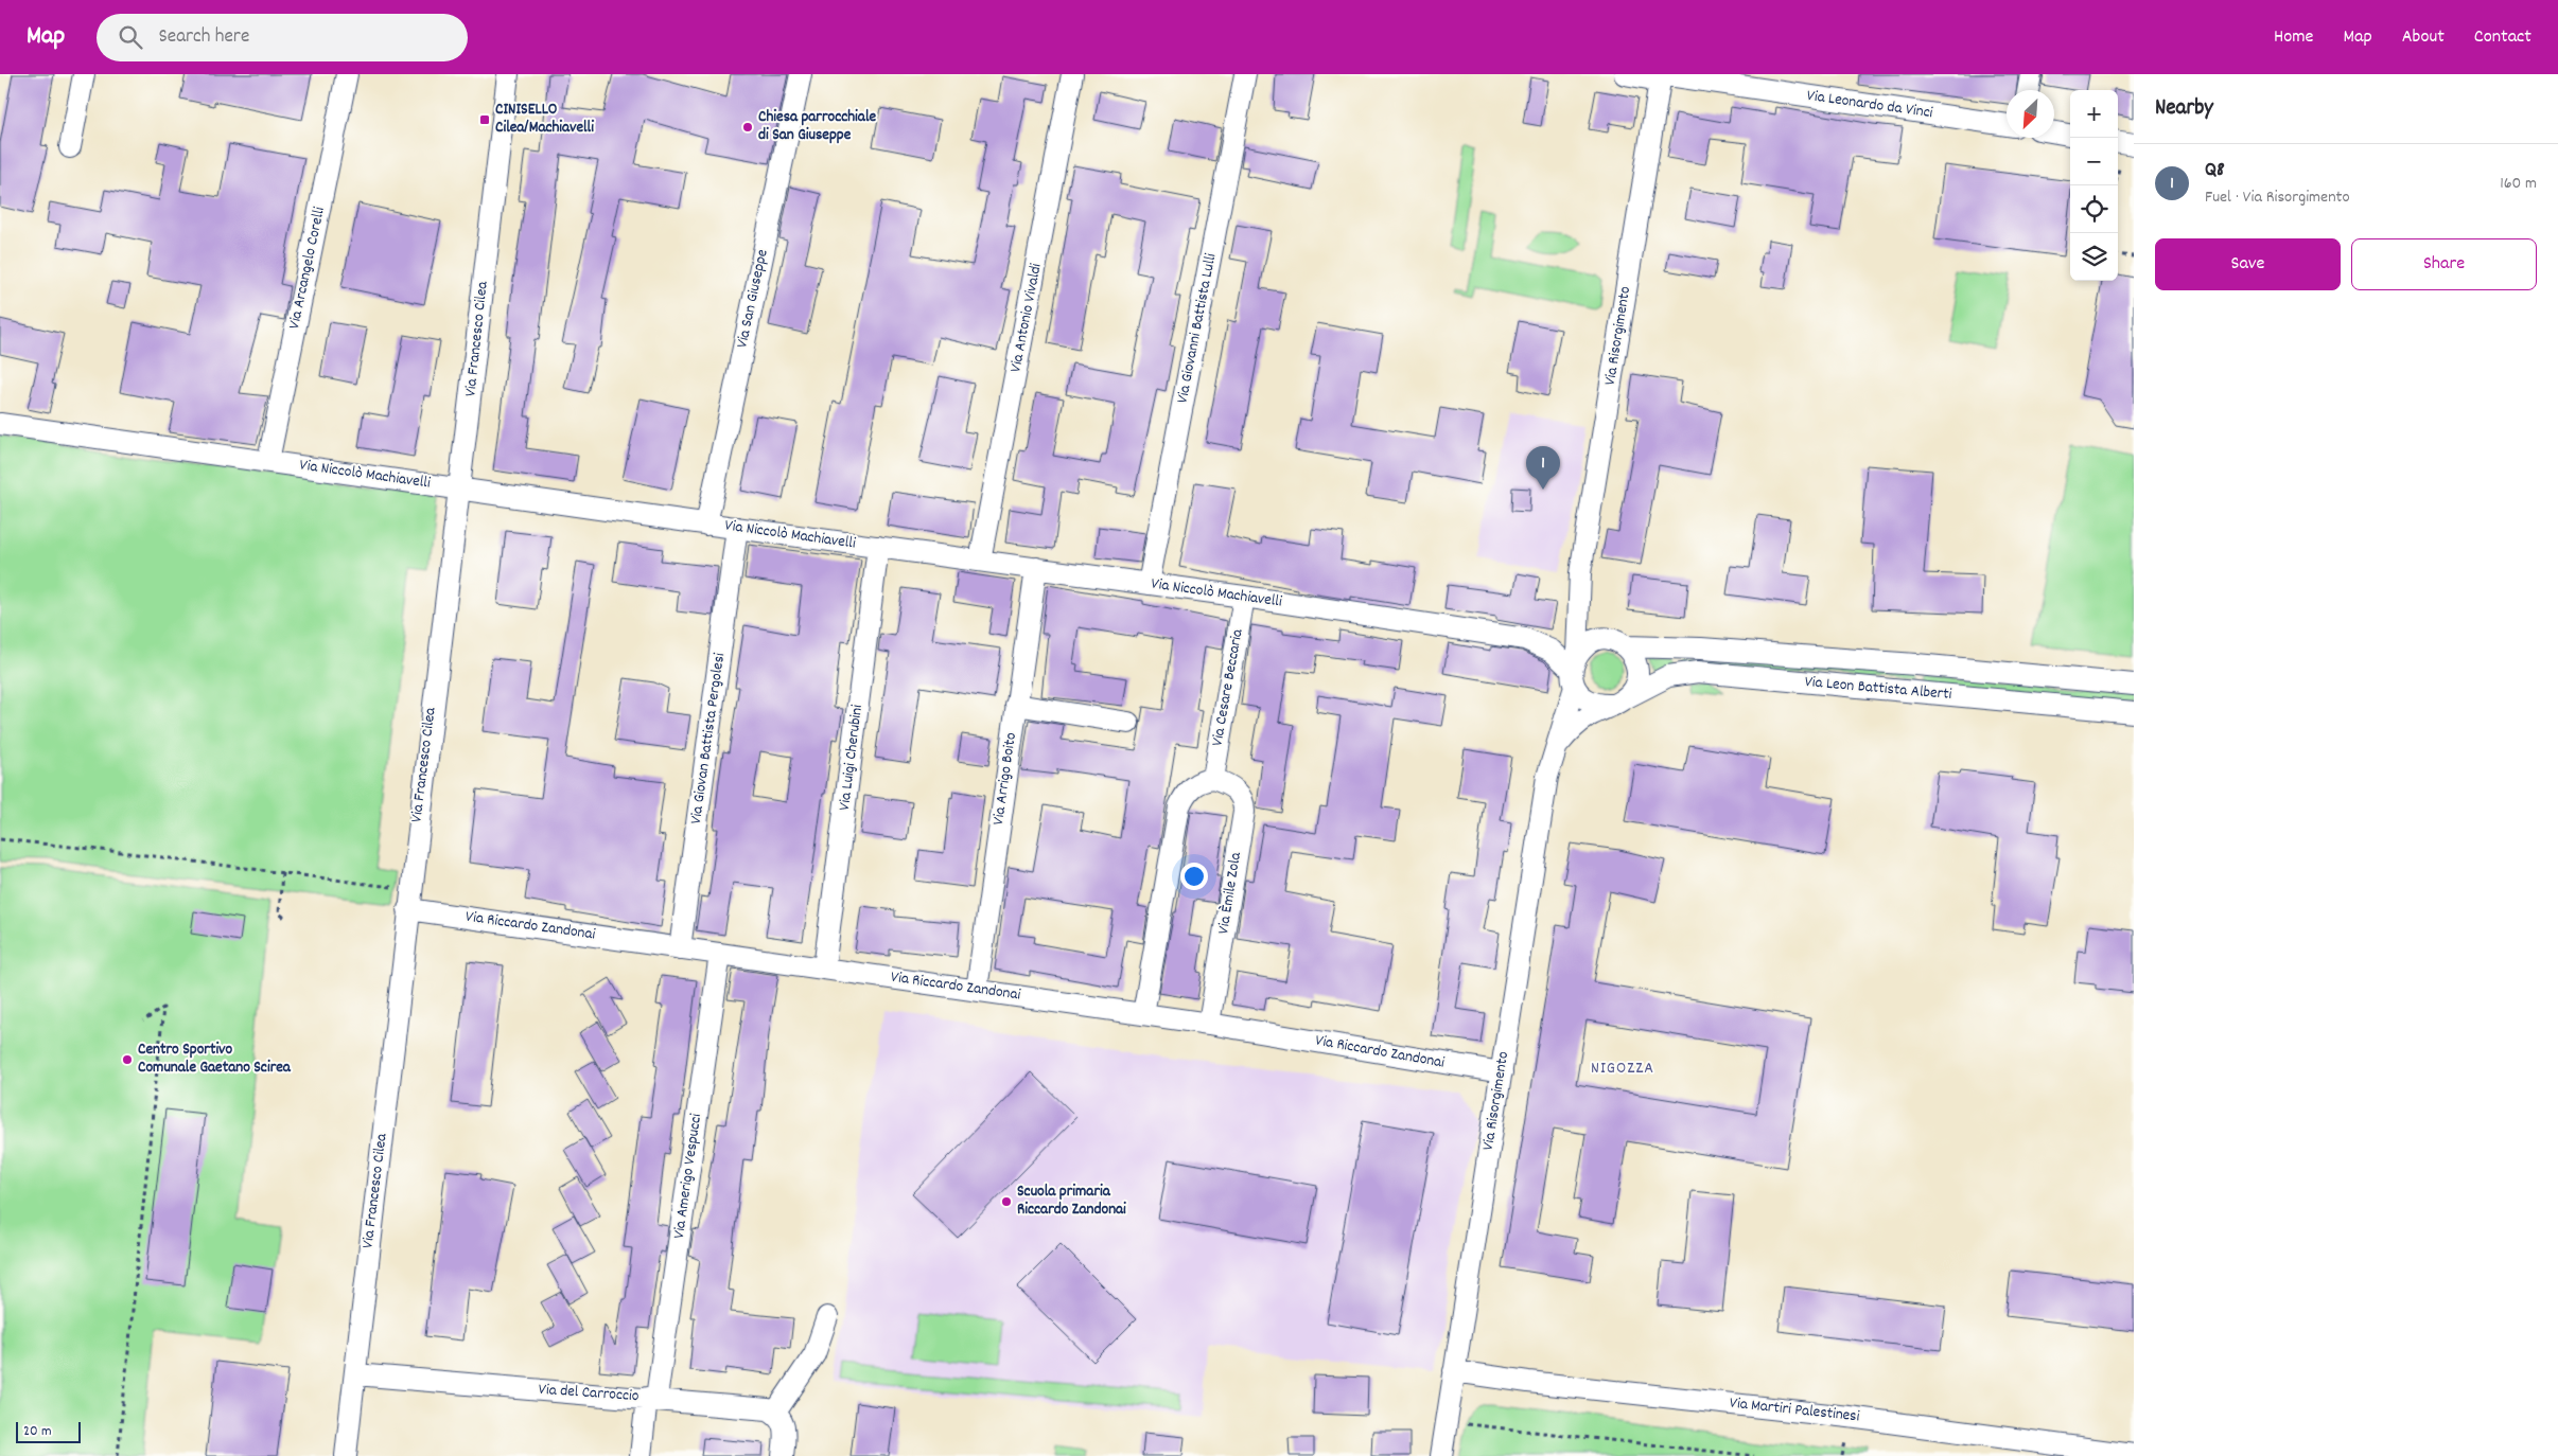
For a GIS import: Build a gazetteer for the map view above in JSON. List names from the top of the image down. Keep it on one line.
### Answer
{"streets":{"street":["Via Leonardo da Vinci","Via Arcangelo Corelli","Via San Giuseppe","Via Antonio Vivaldi","Via Giovanni Battista Lulli","Via Risorgimento","Via Francesco Cilea","Via Niccolò Machiavelli","Via Cesare Beccaria","Via Leon Battista Alberti","Via Giovan Battista Pergolesi","Via Luigi Cherubini","Via Arrigo Boito","Via Èmile Zola","Via Riccardo Zandonai","Via Amerigo Vespucci","Via del Carroccio","Via Martiri Palestinesi"]},"crossings":[["Via Leonardo da Vinci","Via Risorgimento"],["Via Arcangelo Corelli","Via Niccolò Machiavelli"],["Via San Giuseppe","Via Niccolò Machiavelli"],["Via Antonio Vivaldi","Via Niccolò Machiavelli"],["Via Giovanni Battista Lulli","Via Niccolò Machiavelli"],["Via Risorgimento","Via Niccolò Machiavelli"],["Via Risorgimento","Via Leon Battista Alberti"],["Via Risorgimento","Via Riccardo Zandonai"],["Via Risorgimento","Via Martiri Palestinesi"],["Via Francesco Cilea","Via Niccolò Machiavelli"],["Via Francesco Cilea","Via Riccardo Zandonai"],["Via Francesco Cilea","Via del Carroccio"],["Via Niccolò Machiavelli","Via Cesare Beccaria"],["Via Niccolò Machiavelli","Via Leon Battista Alberti"],["Via Niccolò Machiavelli","Via Giovan Battista Pergolesi"],["Via Niccolò Machiavelli","Via Luigi Cherubini"],["Via Niccolò Machiavelli","Via Arrigo Boito"],["Via Cesare Beccaria","Via Èmile Zola"],["Via Giovan Battista Pergolesi","Via Riccardo Zandonai"],["Via Luigi Cherubini","Via Riccardo Zandonai"],["Via Arrigo Boito","Via Riccardo Zandonai"],["Via Èmile Zola","Via Riccardo Zandonai"],["Via Riccardo Zandonai","Via Amerigo Vespucci"],["Via Amerigo Vespucci","Via del Carroccio"]],"districts":["NIGOZZA"],"places":{"transit":["CINISELLO Cilea/Machiavelli"],"other":["Chiesa parrocchiale di San Giuseppe","Centro Sportivo Comunale Gaetano Scirea","Scuola primaria Riccardo Zandonai"]},"scale_bar":"20 m","north":"bottom left","page":{"header":"Map","search":"Search here","nav":["Home","Map","About","Contact"],"heading":"Nearby","map_buttons":["+","−"],"list":[{"mark":"1","name":"Q8","note":"Fuel · Via Risorgimento","value":"160 m"}],"buttons":["Save","Share"],"pins":"1","scale":"20 m"}}
